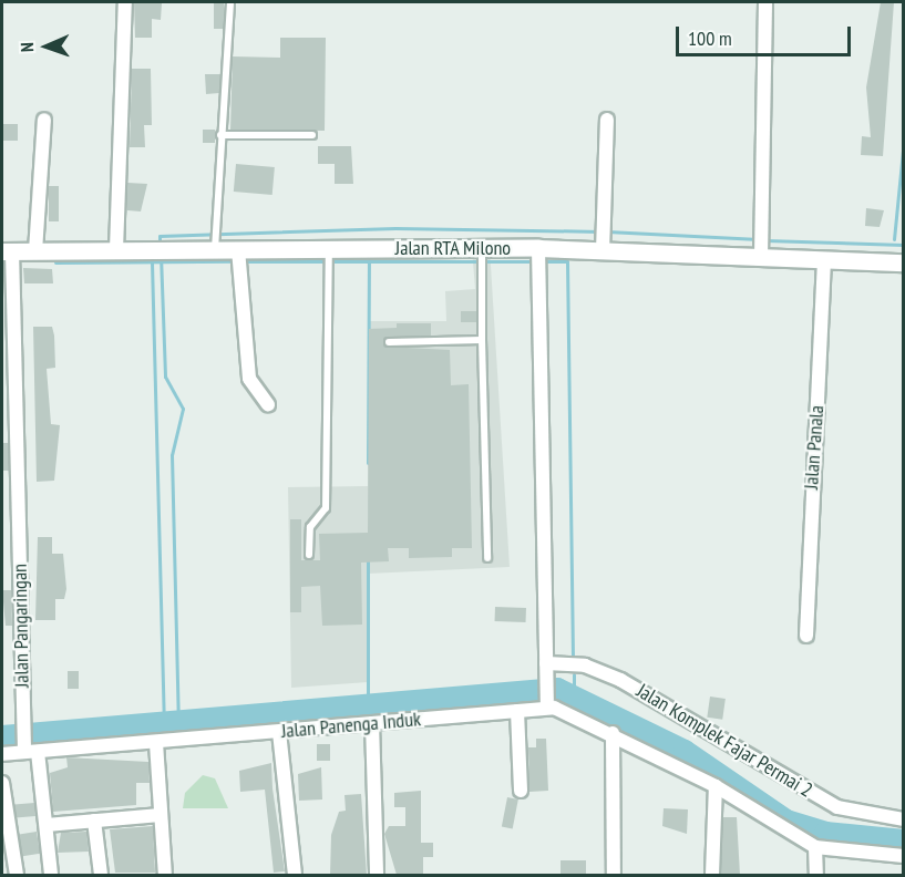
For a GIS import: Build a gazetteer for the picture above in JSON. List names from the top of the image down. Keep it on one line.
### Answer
{"streets":{"street":["Jalan RTA Milono","Jalan Panala","Jalan Pangaringan","Jalan Panenga Induk","Jalan Komplek Fajar Permai 2"]},"crossings":[["Jalan RTA Milono","Jalan Panala"],["Jalan RTA Milono","Jalan Pangaringan"],["Jalan Pangaringan","Jalan Panenga Induk"]],"scale_bar":"100 m","north":"left"}
